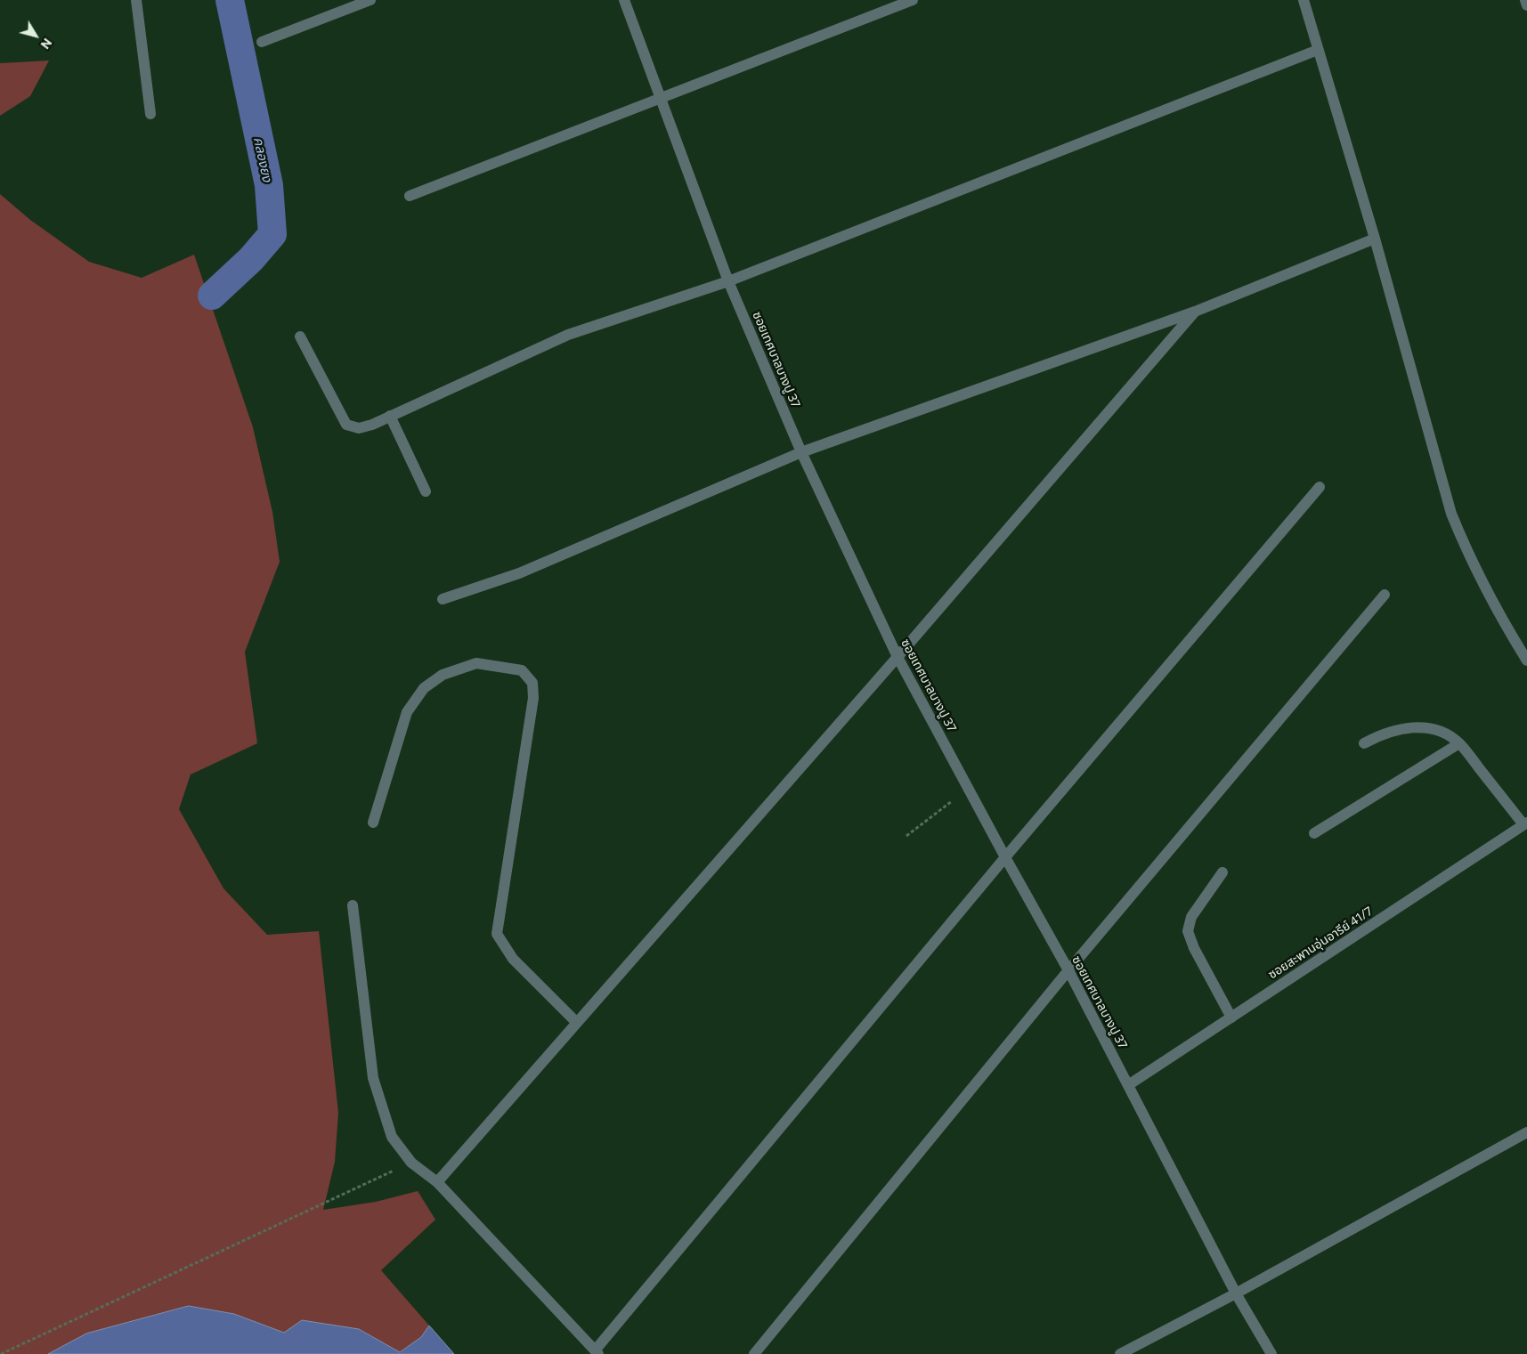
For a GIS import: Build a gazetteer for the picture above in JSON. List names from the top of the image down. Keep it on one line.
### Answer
{"streets":{"street":["ซอยเทศบาลบางปู 37","ซอยสะพานอุ่นอารีย์ 41/7"]},"crossings":[["ซอยเทศบาลบางปู 37","ซอยสะพานอุ่นอารีย์ 41/7"]],"water":["คลองยง"],"north":"bottom right"}
